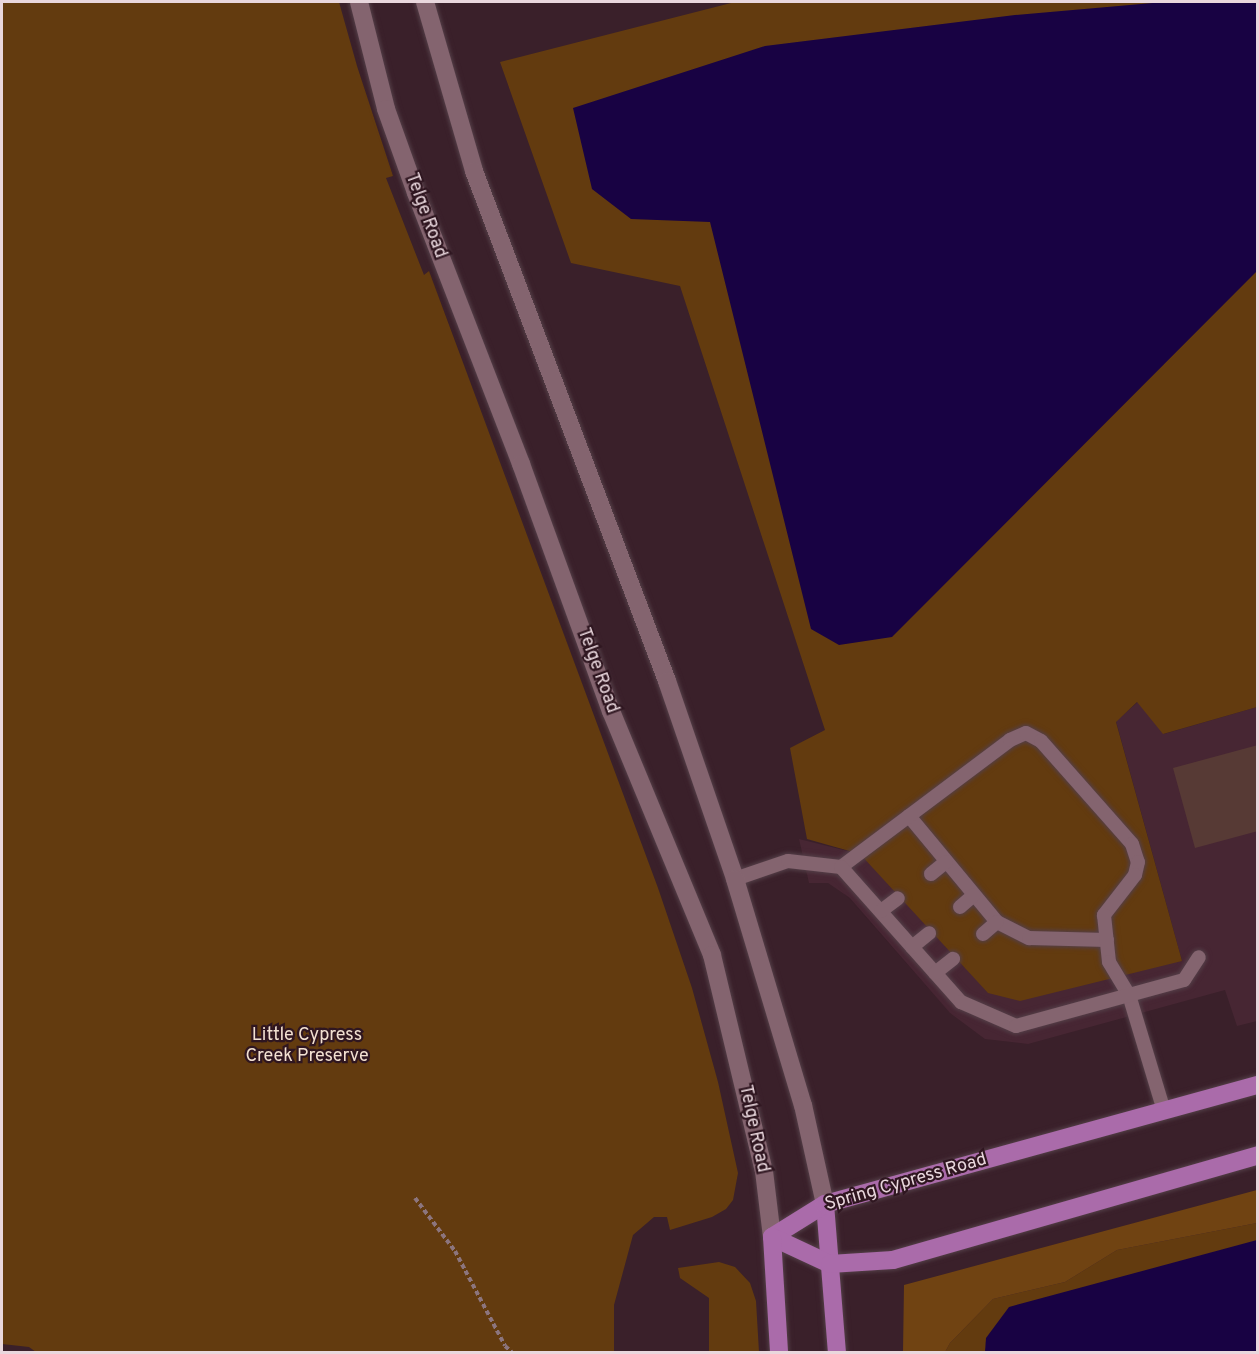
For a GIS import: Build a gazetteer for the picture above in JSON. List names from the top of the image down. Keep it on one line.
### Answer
{"streets":{"main road":["Telge Road","Spring Cypress Road"]},"crossings":[["Telge Road","Spring Cypress Road"]],"parks":["Little Cypress Creek Preserve"]}
